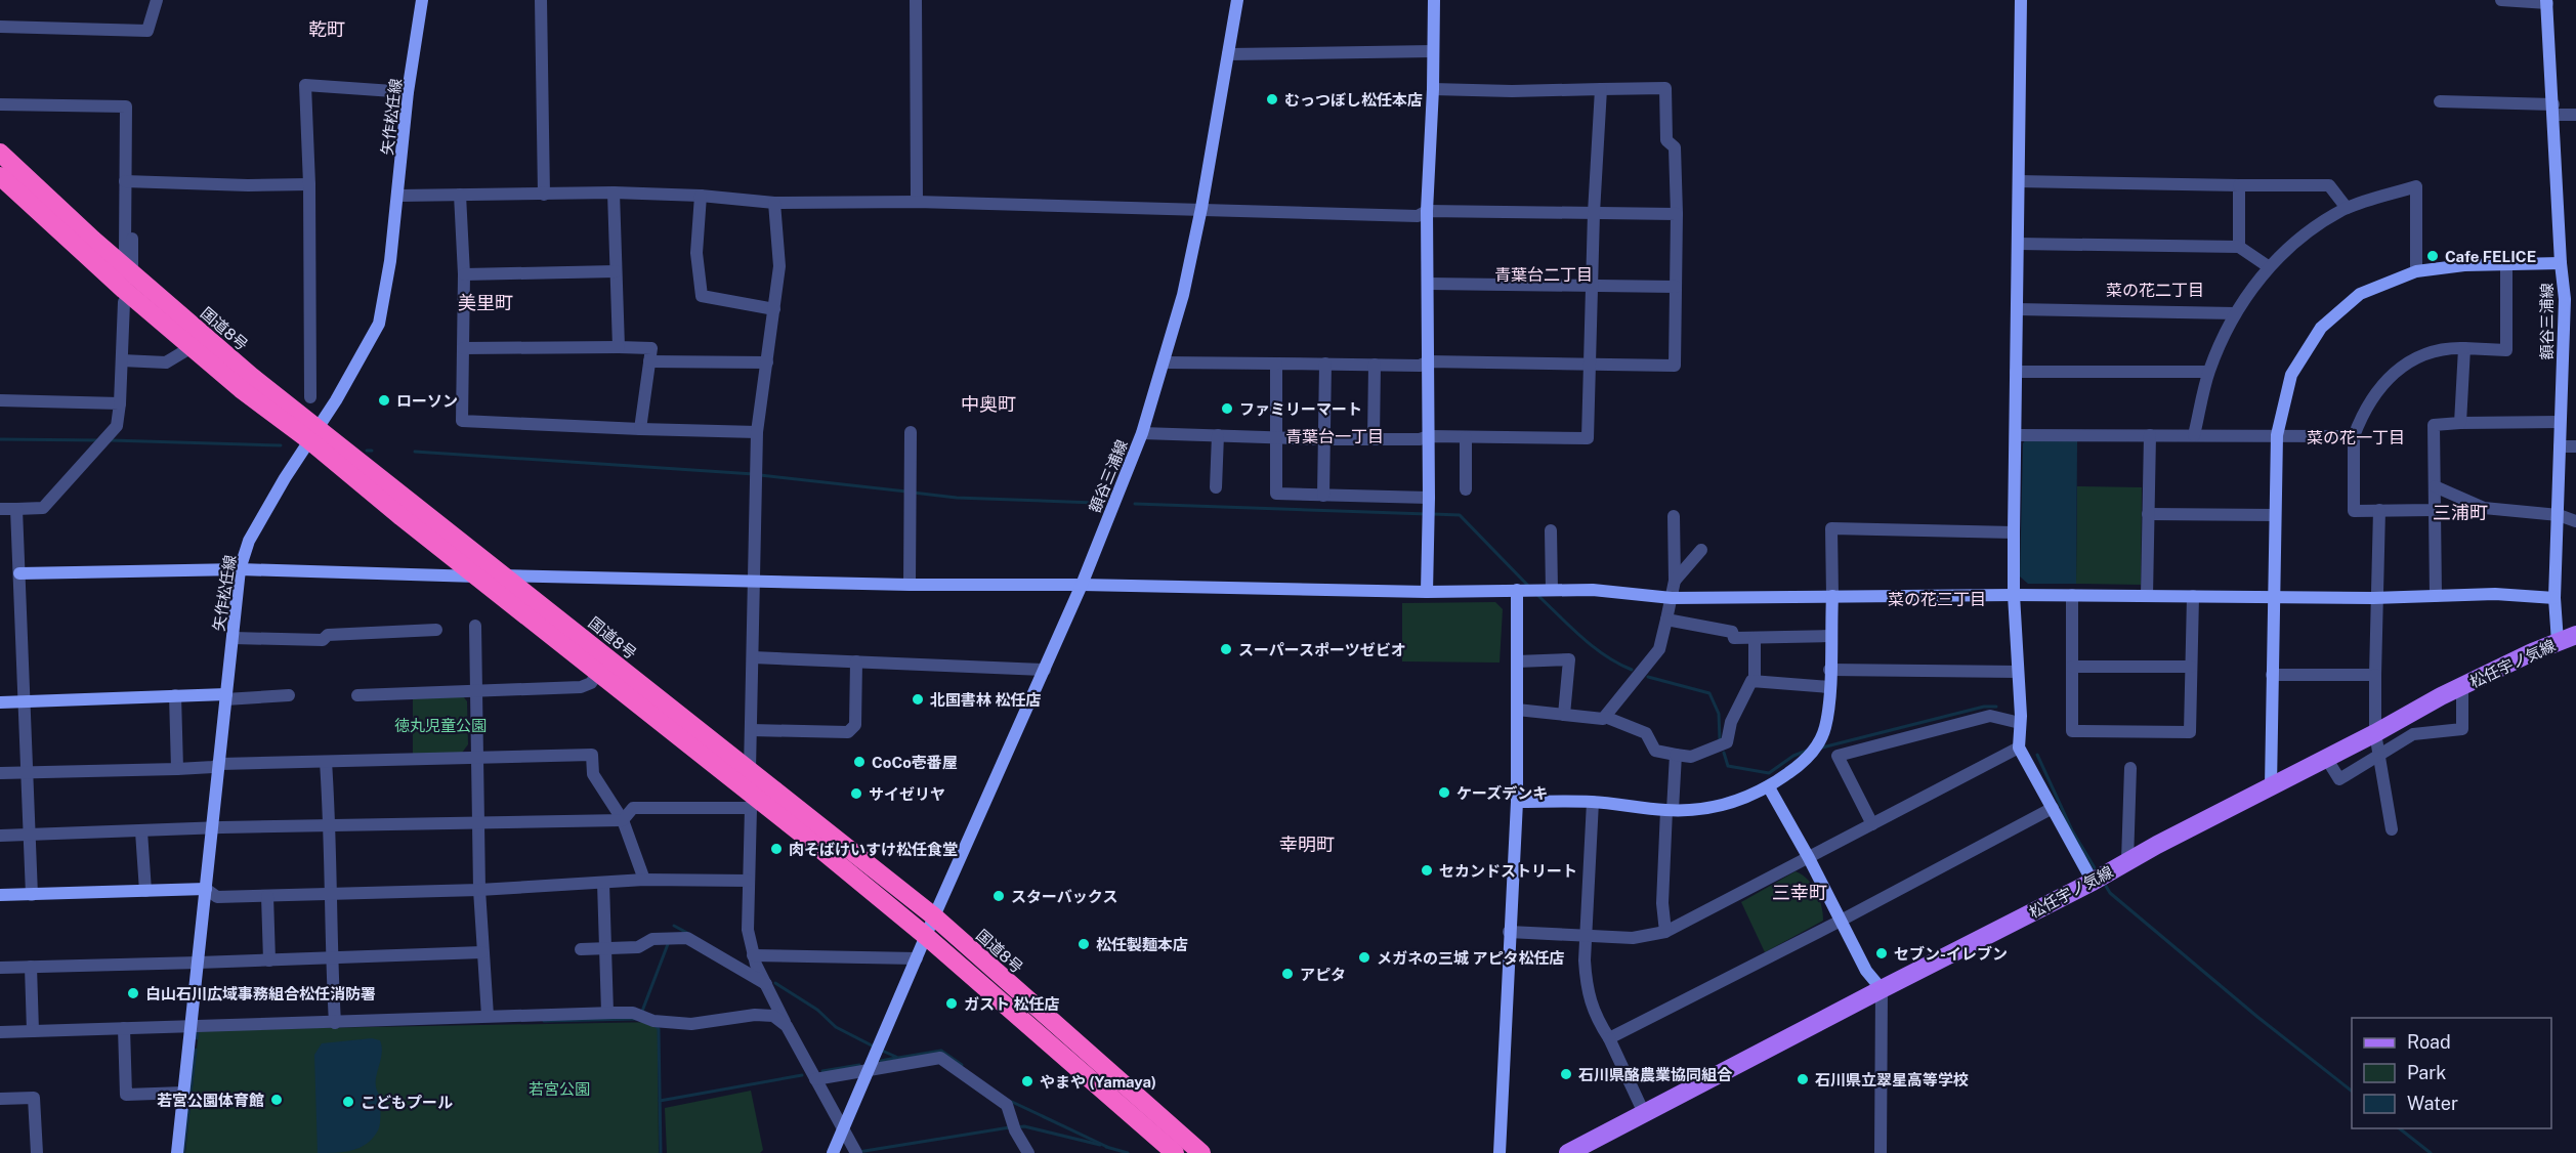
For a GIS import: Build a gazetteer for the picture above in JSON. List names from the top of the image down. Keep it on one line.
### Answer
{"streets":{"highway":["国道8号"],"main road":["松任宇ノ気線"],"street":["矢作松任線","額谷三浦線"]},"crossings":[["矢作松任線","国道8号"],["額谷三浦線","国道8号"],["額谷三浦線","松任宇ノ気線"]],"districts":["乾町","青葉台二丁目","菜の花二丁目","美里町","中奥町","青葉台一丁目","菜の花一丁目","三浦町","菜の花三丁目","幸明町","三幸町"],"parks":["徳丸児童公園","若宮公園"],"places":["むっつぼし松任本店","Cafe FELICE","ローソン","ファミリーマート","スーパースポーツゼビオ","北国書林 松任店","CoCo壱番屋","ケーズデンキ","サイゼリヤ","肉そばけいすけ松任食堂","セカンドストリート","スターバックス","松任製麺本店","セブン-イレブン","メガネの三城 アピタ松任店","アピタ","白山石川広域事務組合松任消防署","ガスト 松任店","石川県酪農業協同組合","石川県立翠星高等学校","やまや (Yamaya)","若宮公園体育館","こどもプール"],"legend":["Road","Park","Water"]}
